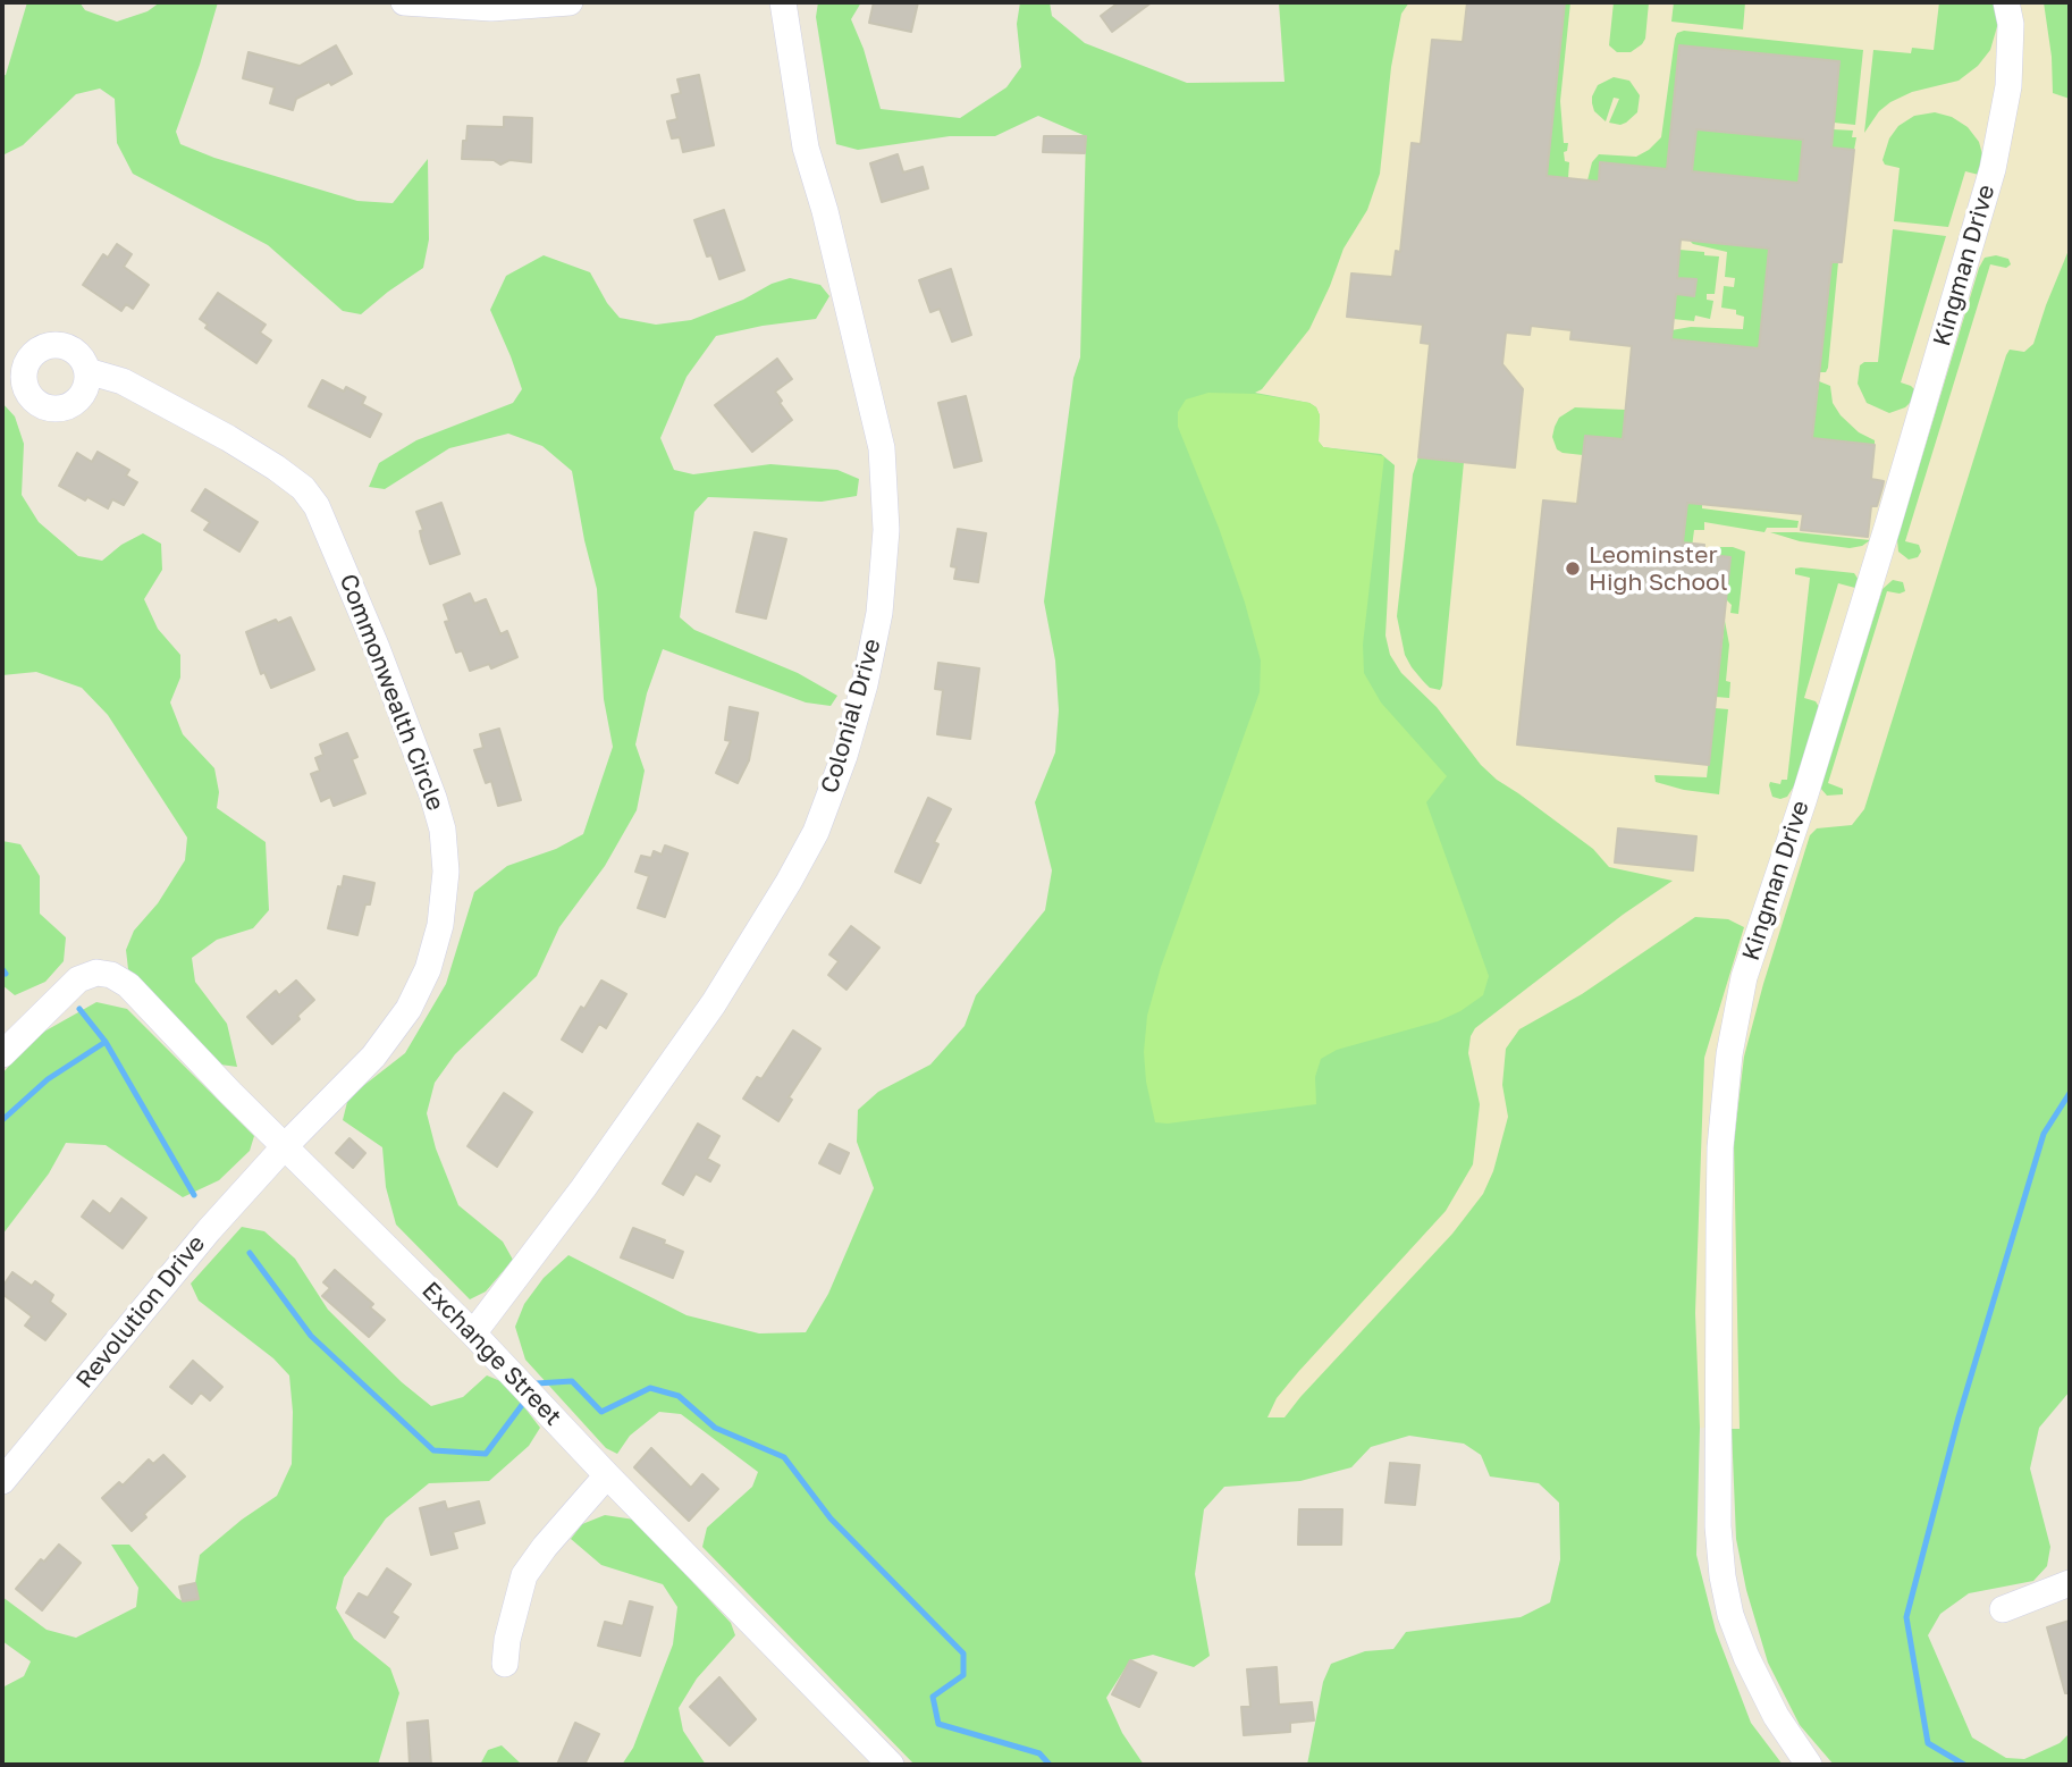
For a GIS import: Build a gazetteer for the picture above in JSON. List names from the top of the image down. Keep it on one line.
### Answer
{"streets":{"street":["Kingman Drive","Commonwealth Circle","Colonial Drive","Revolution Drive","Exchange Street"]},"crossings":[["Commonwealth Circle","Revolution Drive"],["Commonwealth Circle","Exchange Street"],["Colonial Drive","Exchange Street"],["Revolution Drive","Exchange Street"]],"places":["Leominster High School"]}
